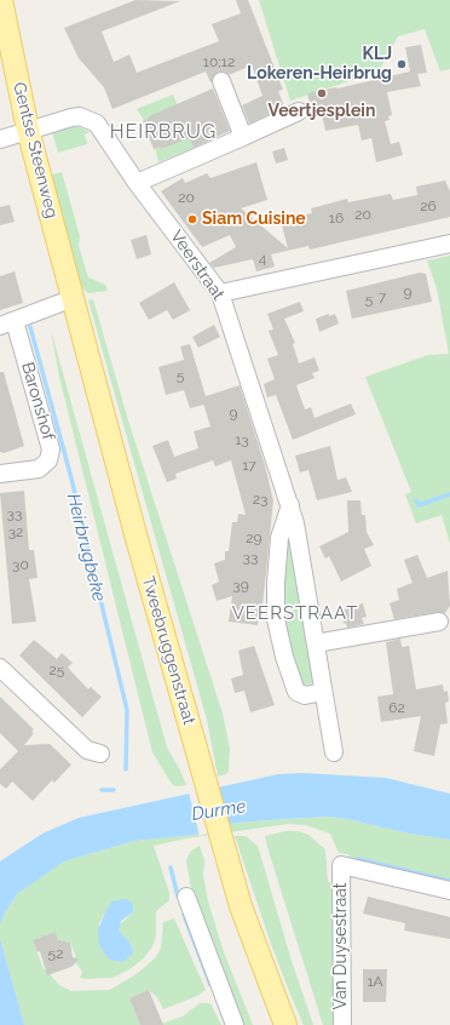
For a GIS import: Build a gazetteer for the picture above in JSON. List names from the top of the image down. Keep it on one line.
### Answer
{"streets":{"main road":["Gentse Steenweg","Tweebruggenstraat"],"street":["Veerstraat","Baronshof","Van Duysestraat"]},"crossings":[["Gentse Steenweg","Veerstraat"],["Gentse Steenweg","Tweebruggenstraat"]],"districts":["HEIRBRUG","VEERSTRAAT"],"water":["Heirbrugbeke","Durme"],"places":["KLJ Lokeren-Heirbrug","Veertjesplein","Siam Cuisine"],"house_numbers":["10;12","20","26","20","16","4","9","7","5","5","9","13","17","23","33","32","29","33","30","39","25","62","52","1A"]}
